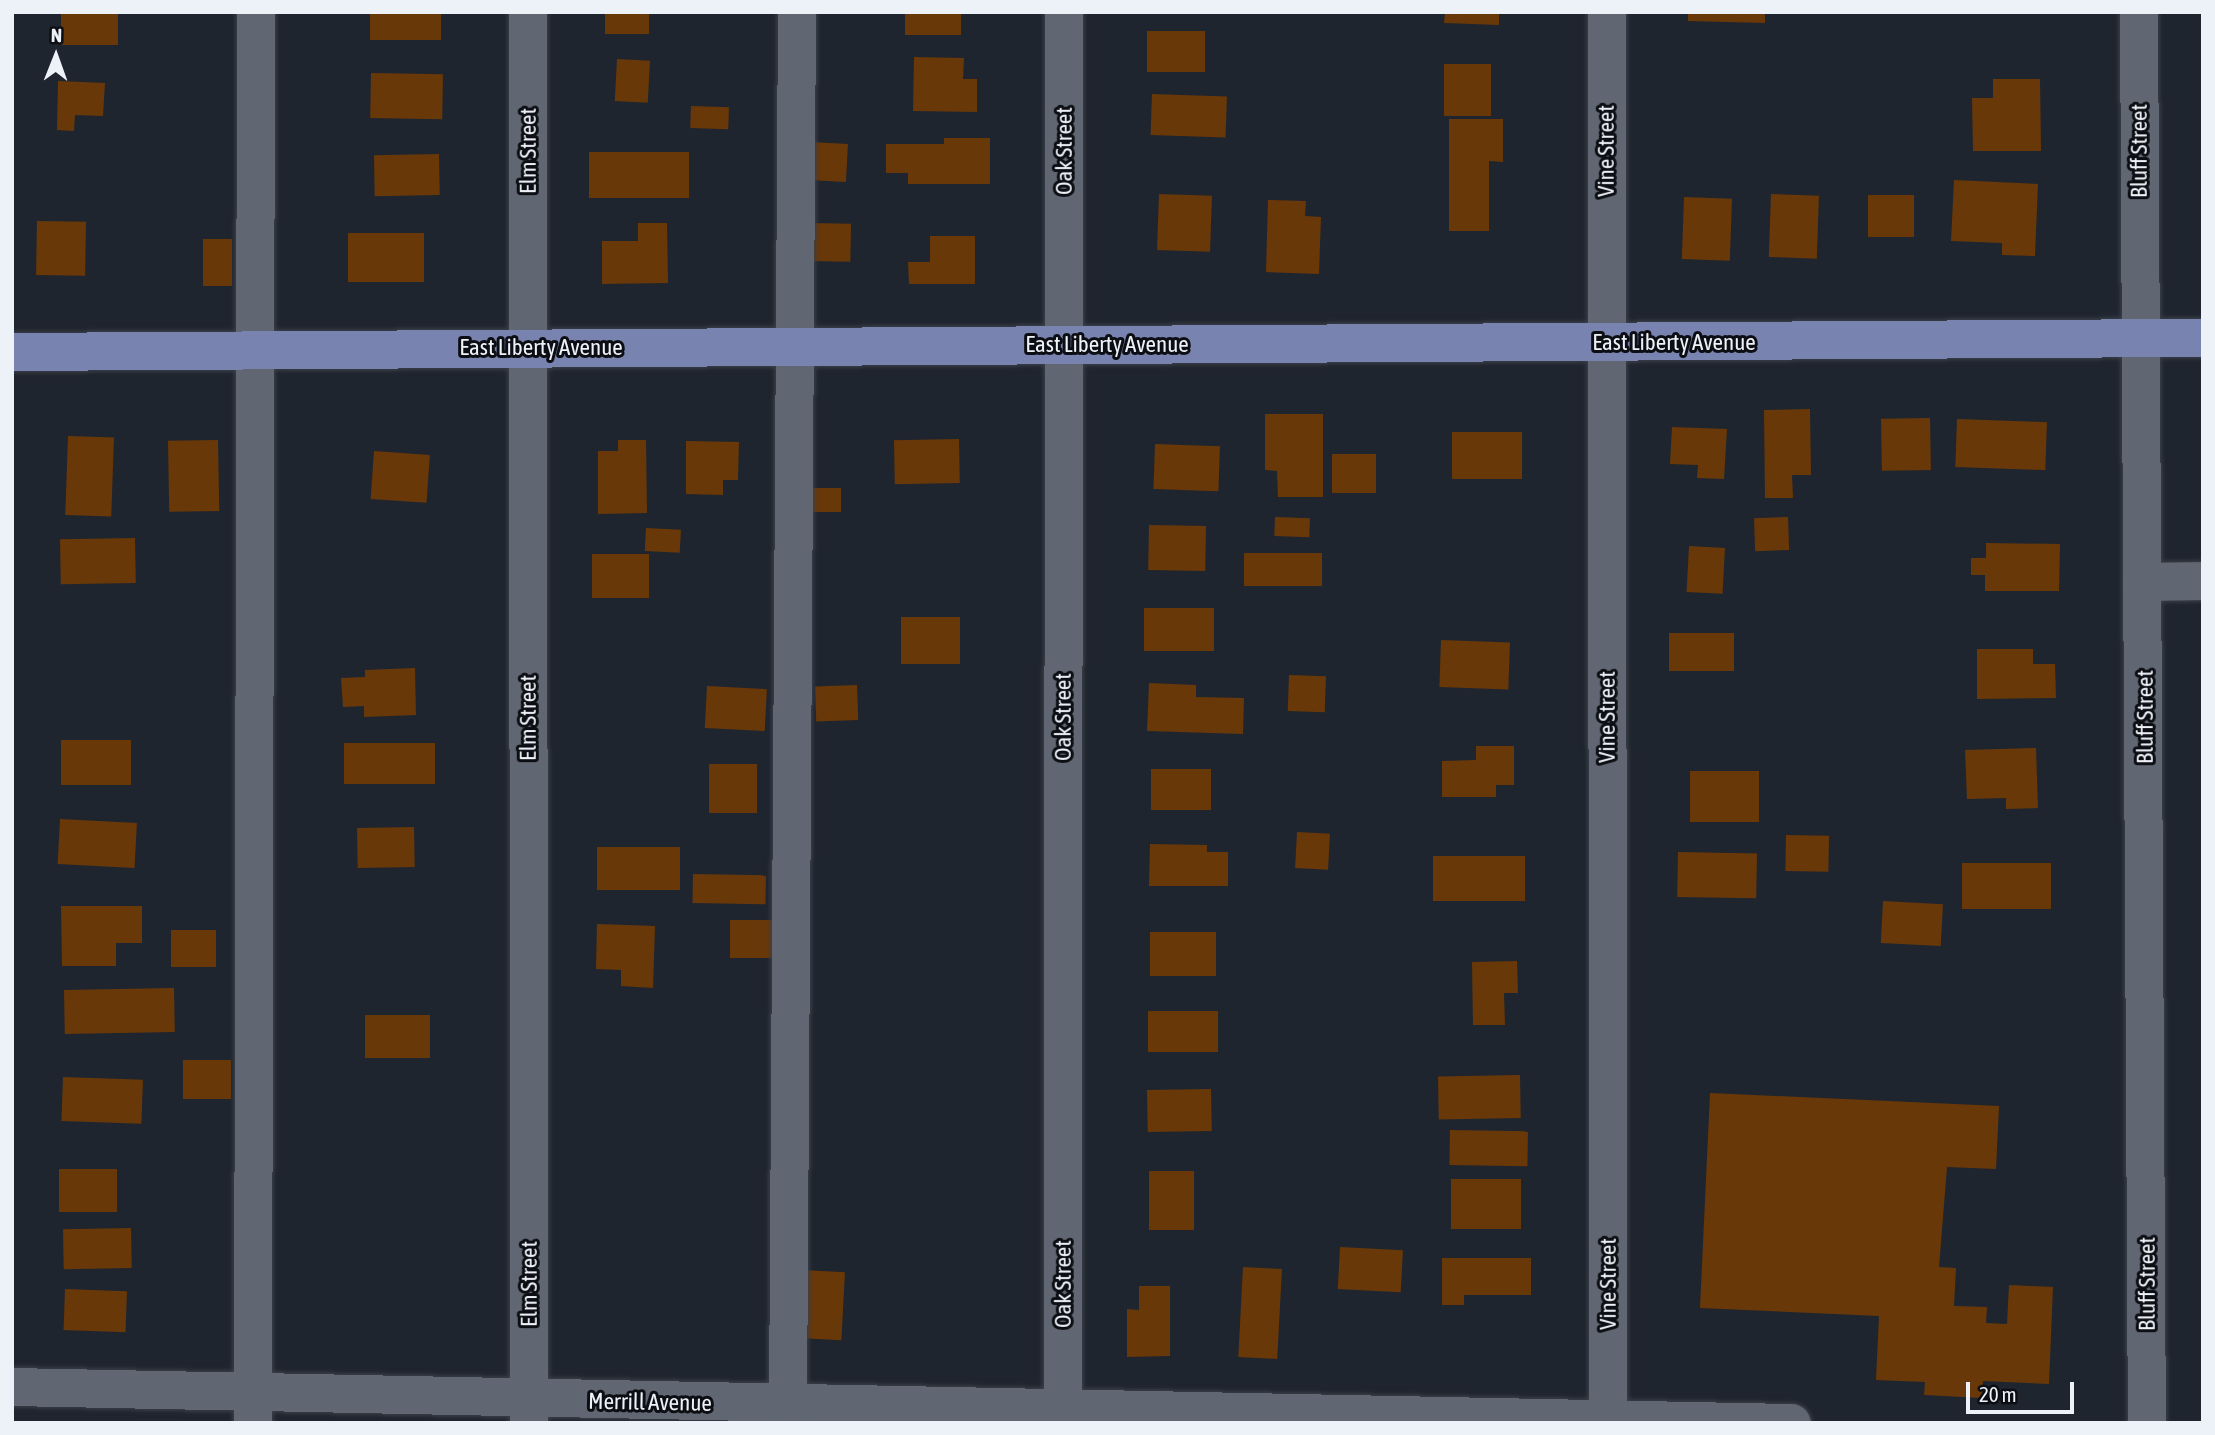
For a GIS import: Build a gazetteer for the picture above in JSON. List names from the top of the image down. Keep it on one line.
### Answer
{"streets":{"main road":["East Liberty Avenue"],"street":["Elm Street","Oak Street","Vine Street","Bluff Street","Merrill Avenue"]},"crossings":[["Elm Street","East Liberty Avenue"],["Elm Street","Merrill Avenue"],["Oak Street","East Liberty Avenue"],["Oak Street","Merrill Avenue"],["Vine Street","East Liberty Avenue"],["Vine Street","Merrill Avenue"],["Bluff Street","East Liberty Avenue"]],"scale_bar":"20 m","north":"top"}
